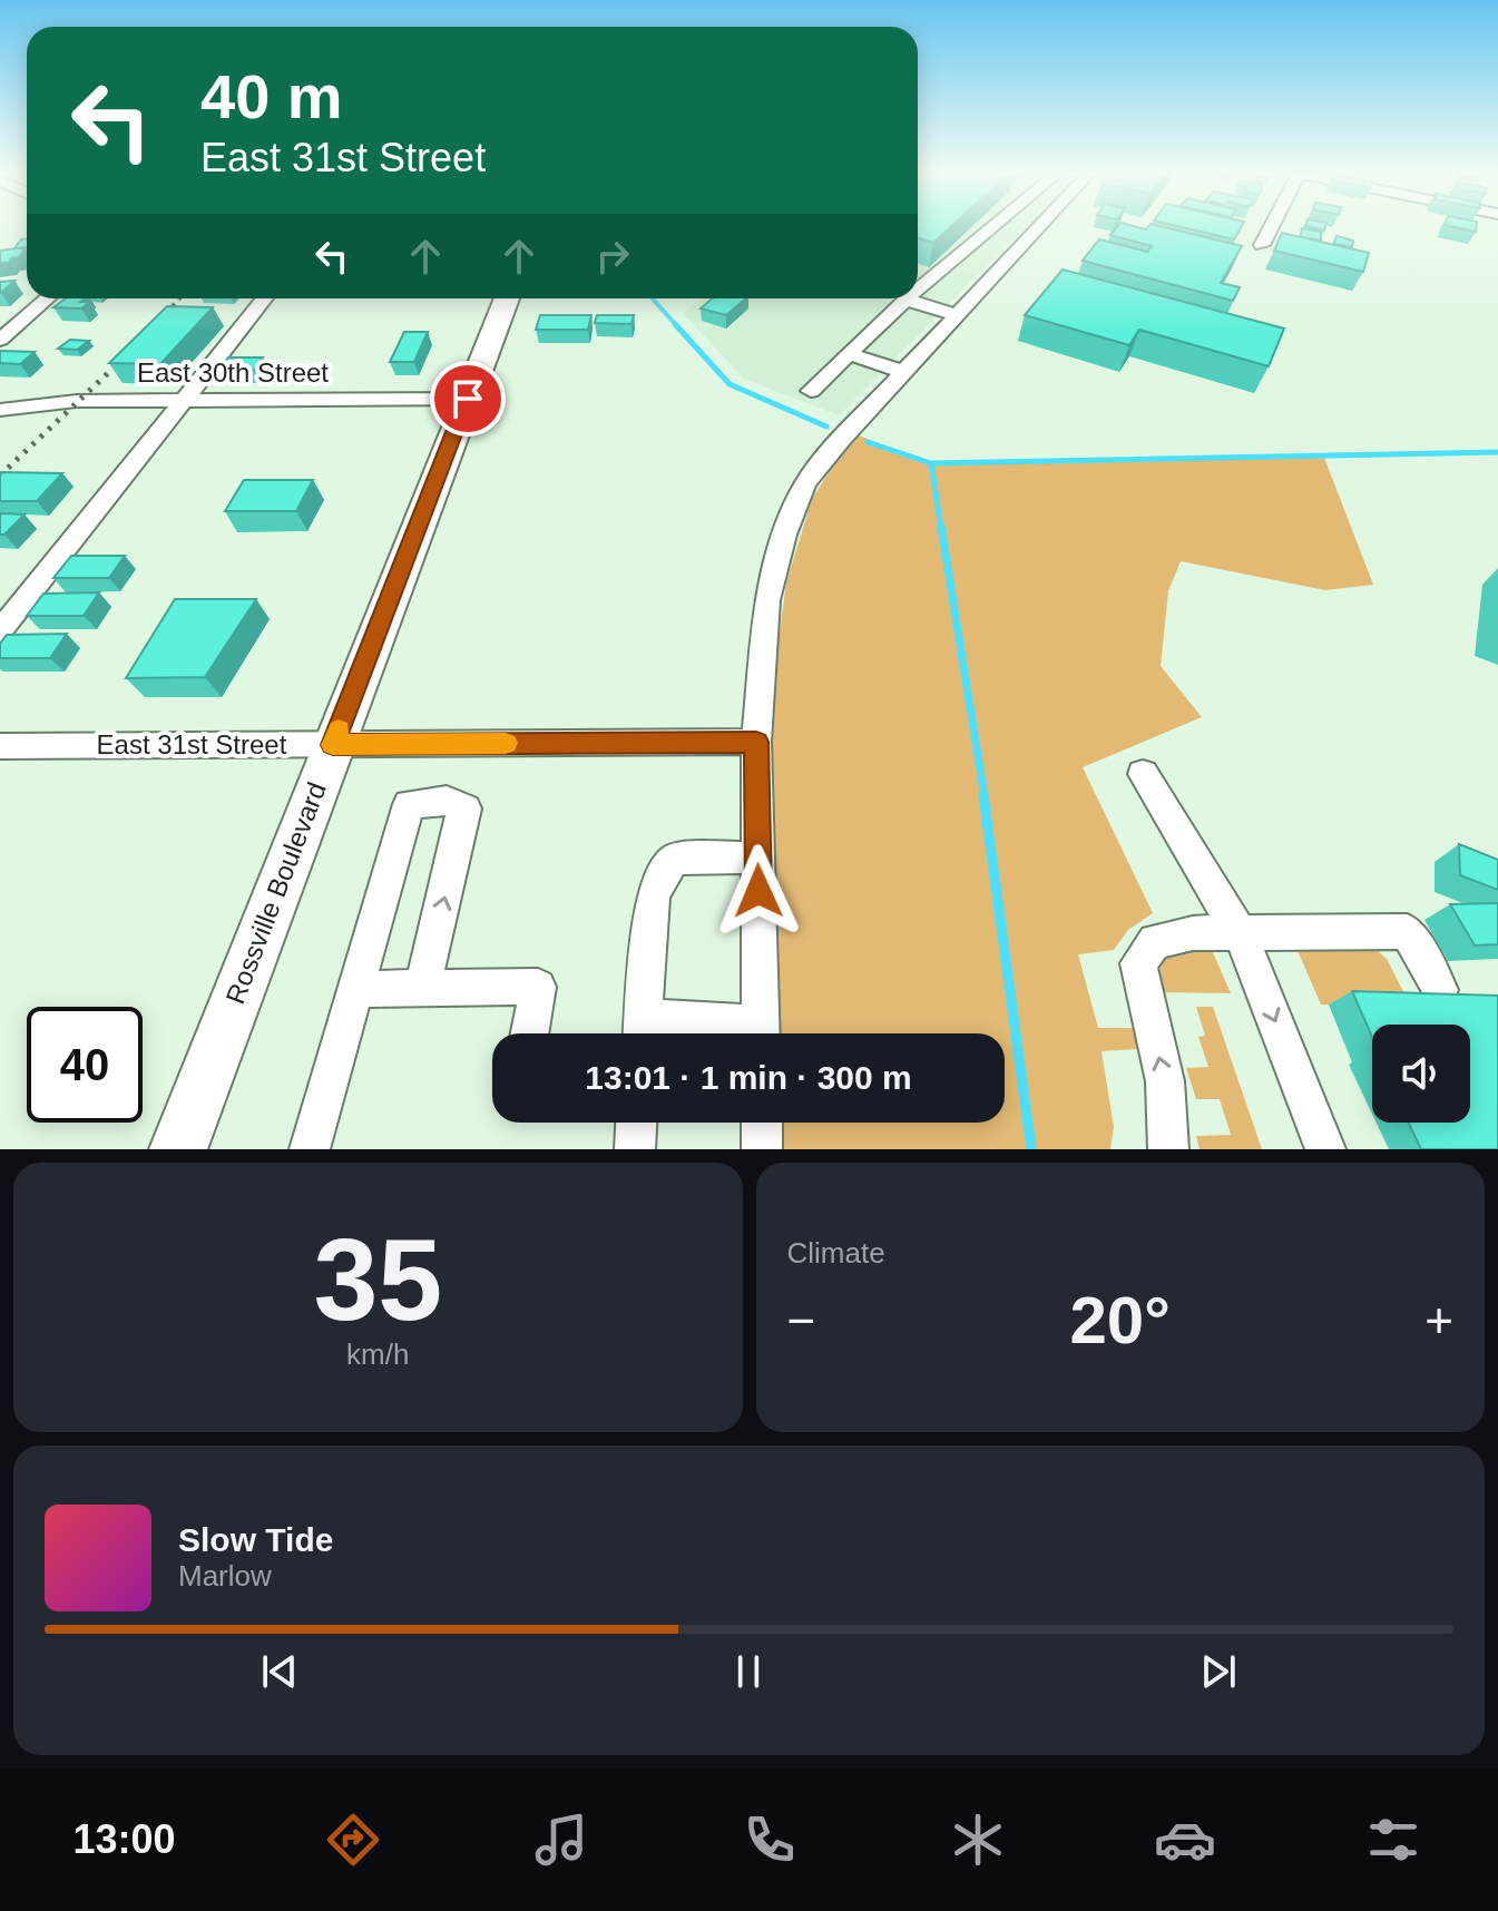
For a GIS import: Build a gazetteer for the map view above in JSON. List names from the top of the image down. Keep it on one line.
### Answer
{"streets":{"highway":["Rossville Boulevard"],"street":["East 30th Street","East 31st Street"]},"crossings":[["East 30th Street","Rossville Boulevard"],["East 31st Street","Rossville Boulevard"]],"page":{"turn":["40 m","East 31st Street"],"limit":"40","trip":"13:01 · 1 min · 300 m","tile":[["35","km/h"],"Climate"],"heat":["−","20°","+"],"song":["Slow Tide","Marlow"],"tabs":"13:00"}}
